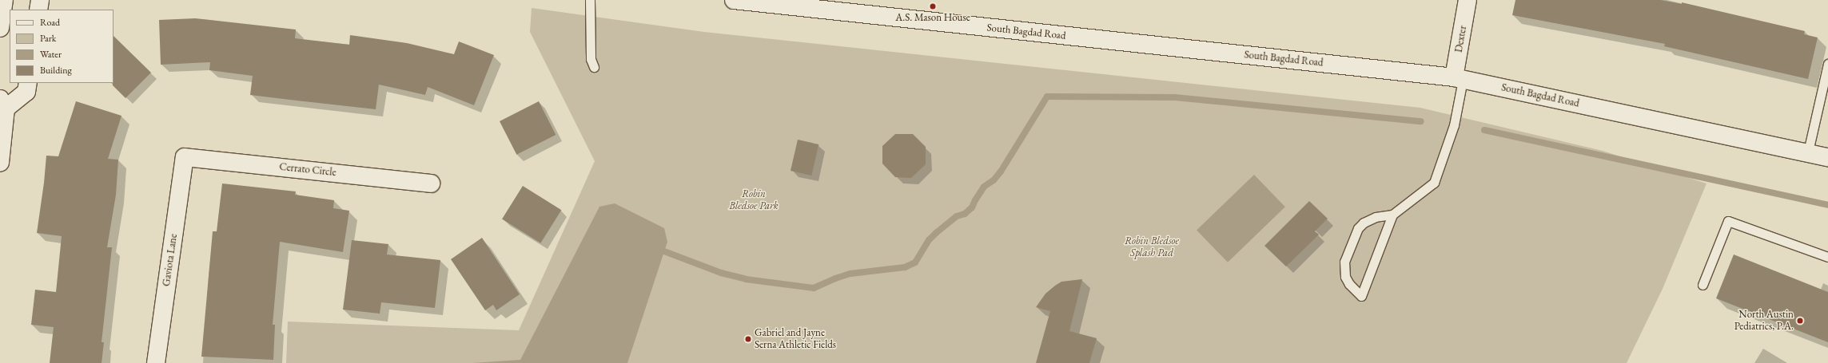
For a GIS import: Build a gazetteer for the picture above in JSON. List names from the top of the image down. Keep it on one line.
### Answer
{"streets":{"main road":["South Bagdad Road","Dexter","Cerrato Circle","Gaviota Lane"]},"crossings":[["South Bagdad Road","Dexter"],["Cerrato Circle","Gaviota Lane"]],"parks":["Robin Bledsoe Park","Robin Bledsoe Splash Pad"],"places":["A.S. Mason House","North Austin Pediatrics, P.A.","Gabriel and Jayne Serna Athletic Fields"],"legend":["Road","Park","Water","Building"]}
